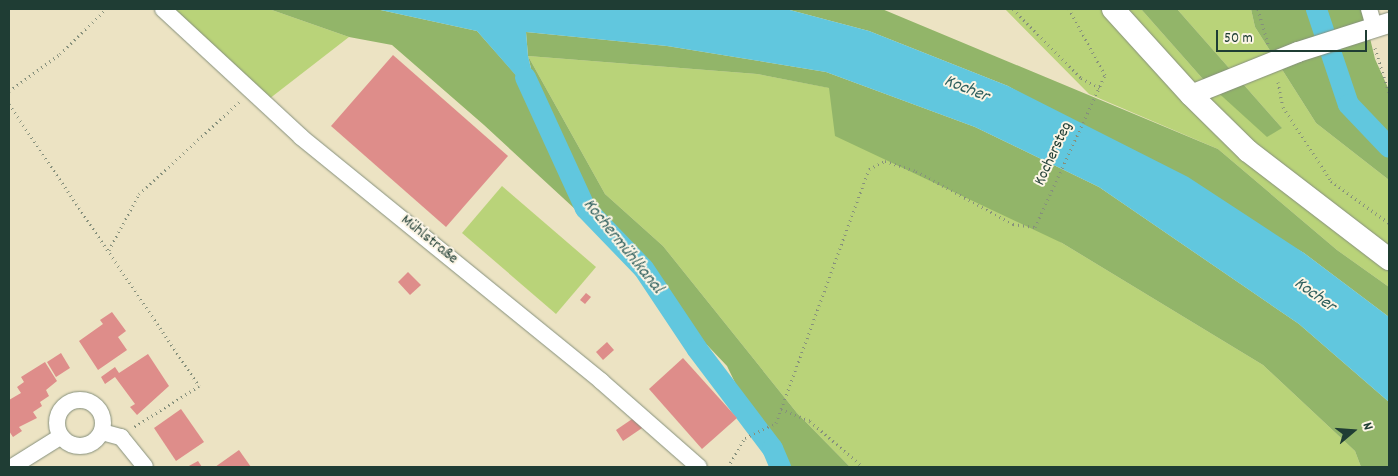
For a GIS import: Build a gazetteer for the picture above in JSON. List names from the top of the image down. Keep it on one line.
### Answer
{"streets":{"street":["Mühlstraße"],"path":["Kochersteg"]},"water":["Kocher","Kochermühlkanal"],"scale_bar":"50 m","north":"right"}
